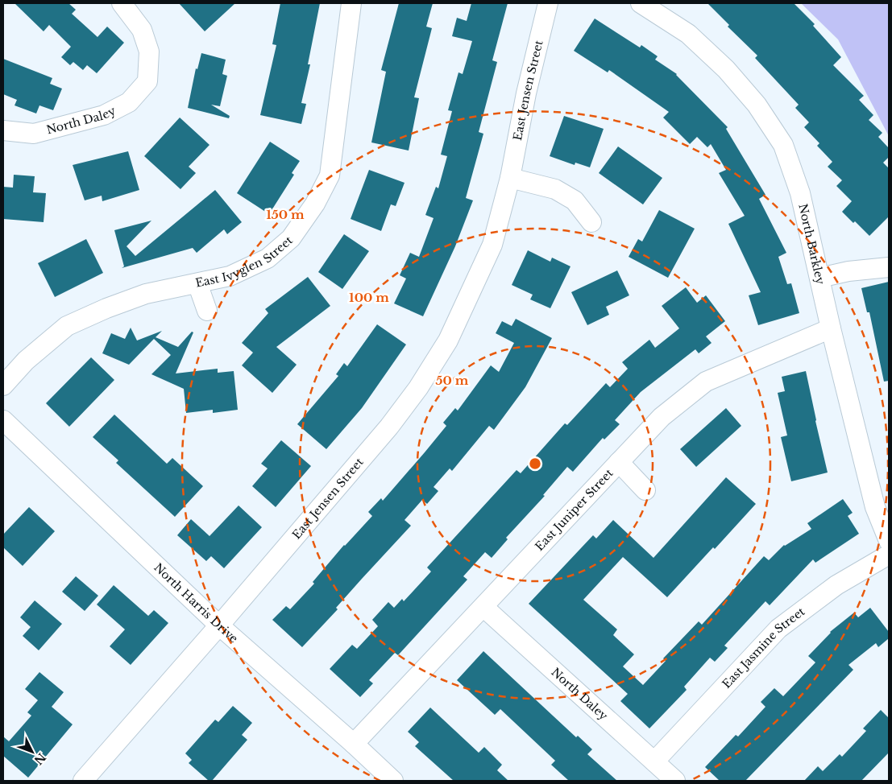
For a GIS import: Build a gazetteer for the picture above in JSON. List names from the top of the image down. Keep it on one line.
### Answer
{"streets":{"street":["East Jensen Street","North Daley","North Barkley","East Ivyglen Street","East Juniper Street","North Harris Drive","East Jasmine Street"]},"crossings":[["East Jensen Street","North Harris Drive"],["North Daley","East Juniper Street"],["North Daley","East Jasmine Street"],["North Barkley","East Juniper Street"],["East Juniper Street","North Harris Drive"]],"north":"bottom right","rings":["150 m","100 m","50 m"]}
